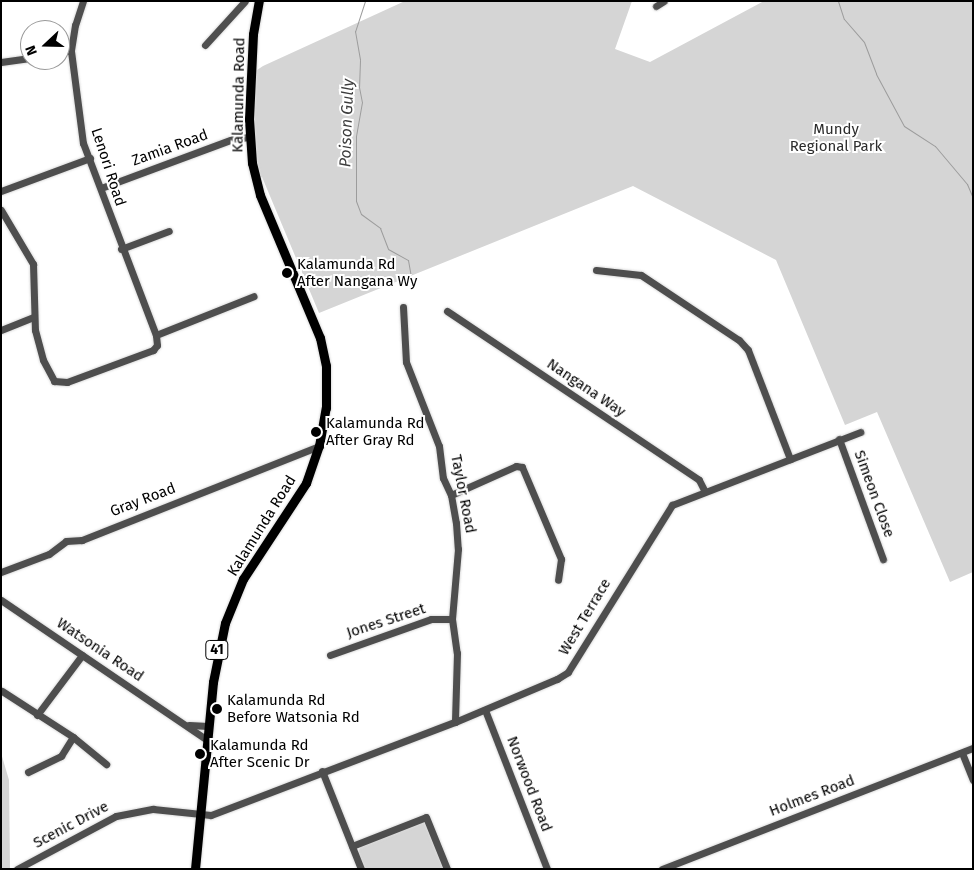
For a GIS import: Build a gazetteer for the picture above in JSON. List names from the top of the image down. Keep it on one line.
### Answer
{"streets":{"main road":["Kalamunda Road","41"],"street":["Zamia Road","Lenori Road","Nangana Way","Taylor Road","Simeon Close","Gray Road","West Terrace","Jones Street","Watsonia Road","Norwood Road","Holmes Road","Scenic Drive"]},"crossings":[["Kalamunda Road","Zamia Road"],["Kalamunda Road","Gray Road"],["Kalamunda Road","West Terrace"],["Kalamunda Road","Watsonia Road"],["Kalamunda Road","Scenic Drive"],["Zamia Road","Lenori Road"],["Nangana Way","West Terrace"],["Taylor Road","West Terrace"],["Taylor Road","Jones Street"],["Simeon Close","West Terrace"],["West Terrace","Norwood Road"],["West Terrace","Scenic Drive"]],"water":["Poison Gully"],"parks":["Mundy Regional Park"],"places":["Kalamunda Rd After Nangana Wy","Kalamunda Rd After Gray Rd","Kalamunda Rd Before Watsonia Rd","Kalamunda Rd After Scenic Dr"],"north":"left"}
